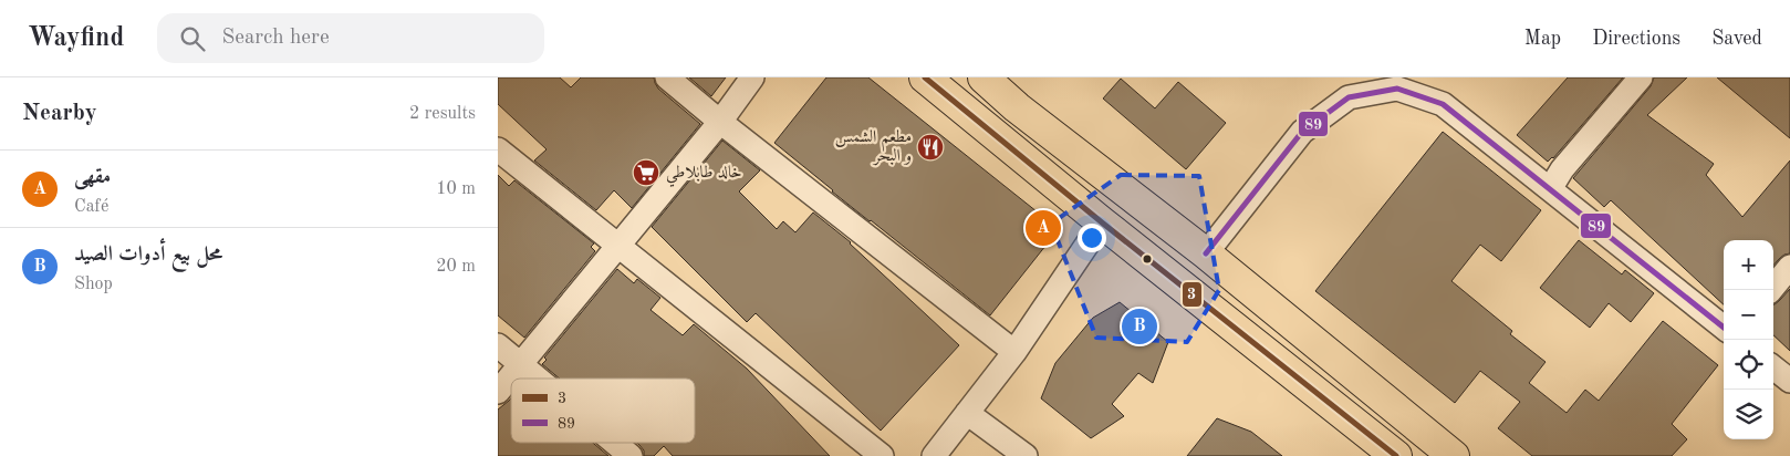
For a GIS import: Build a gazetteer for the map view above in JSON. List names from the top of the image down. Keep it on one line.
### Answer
{"places":{"restaurant":["مطعم الشمس و البحر"],"supermarket":["خالد طابلاطي"]},"lines":["transit line 3","transit line 89"],"legend":["3","89"],"page":{"header":"Wayfind","search":"Search here","nav":["Map","Directions","Saved"],"heading":["Nearby","2 results"],"list":[{"mark":"A","name":"مقهى","note":"Café","value":"10 m"},{"mark":"B","name":"محل بيع أدوات الصيد","note":"Shop","value":"20 m"}],"pins":["A","B"],"map_buttons":["+","−"]}}
